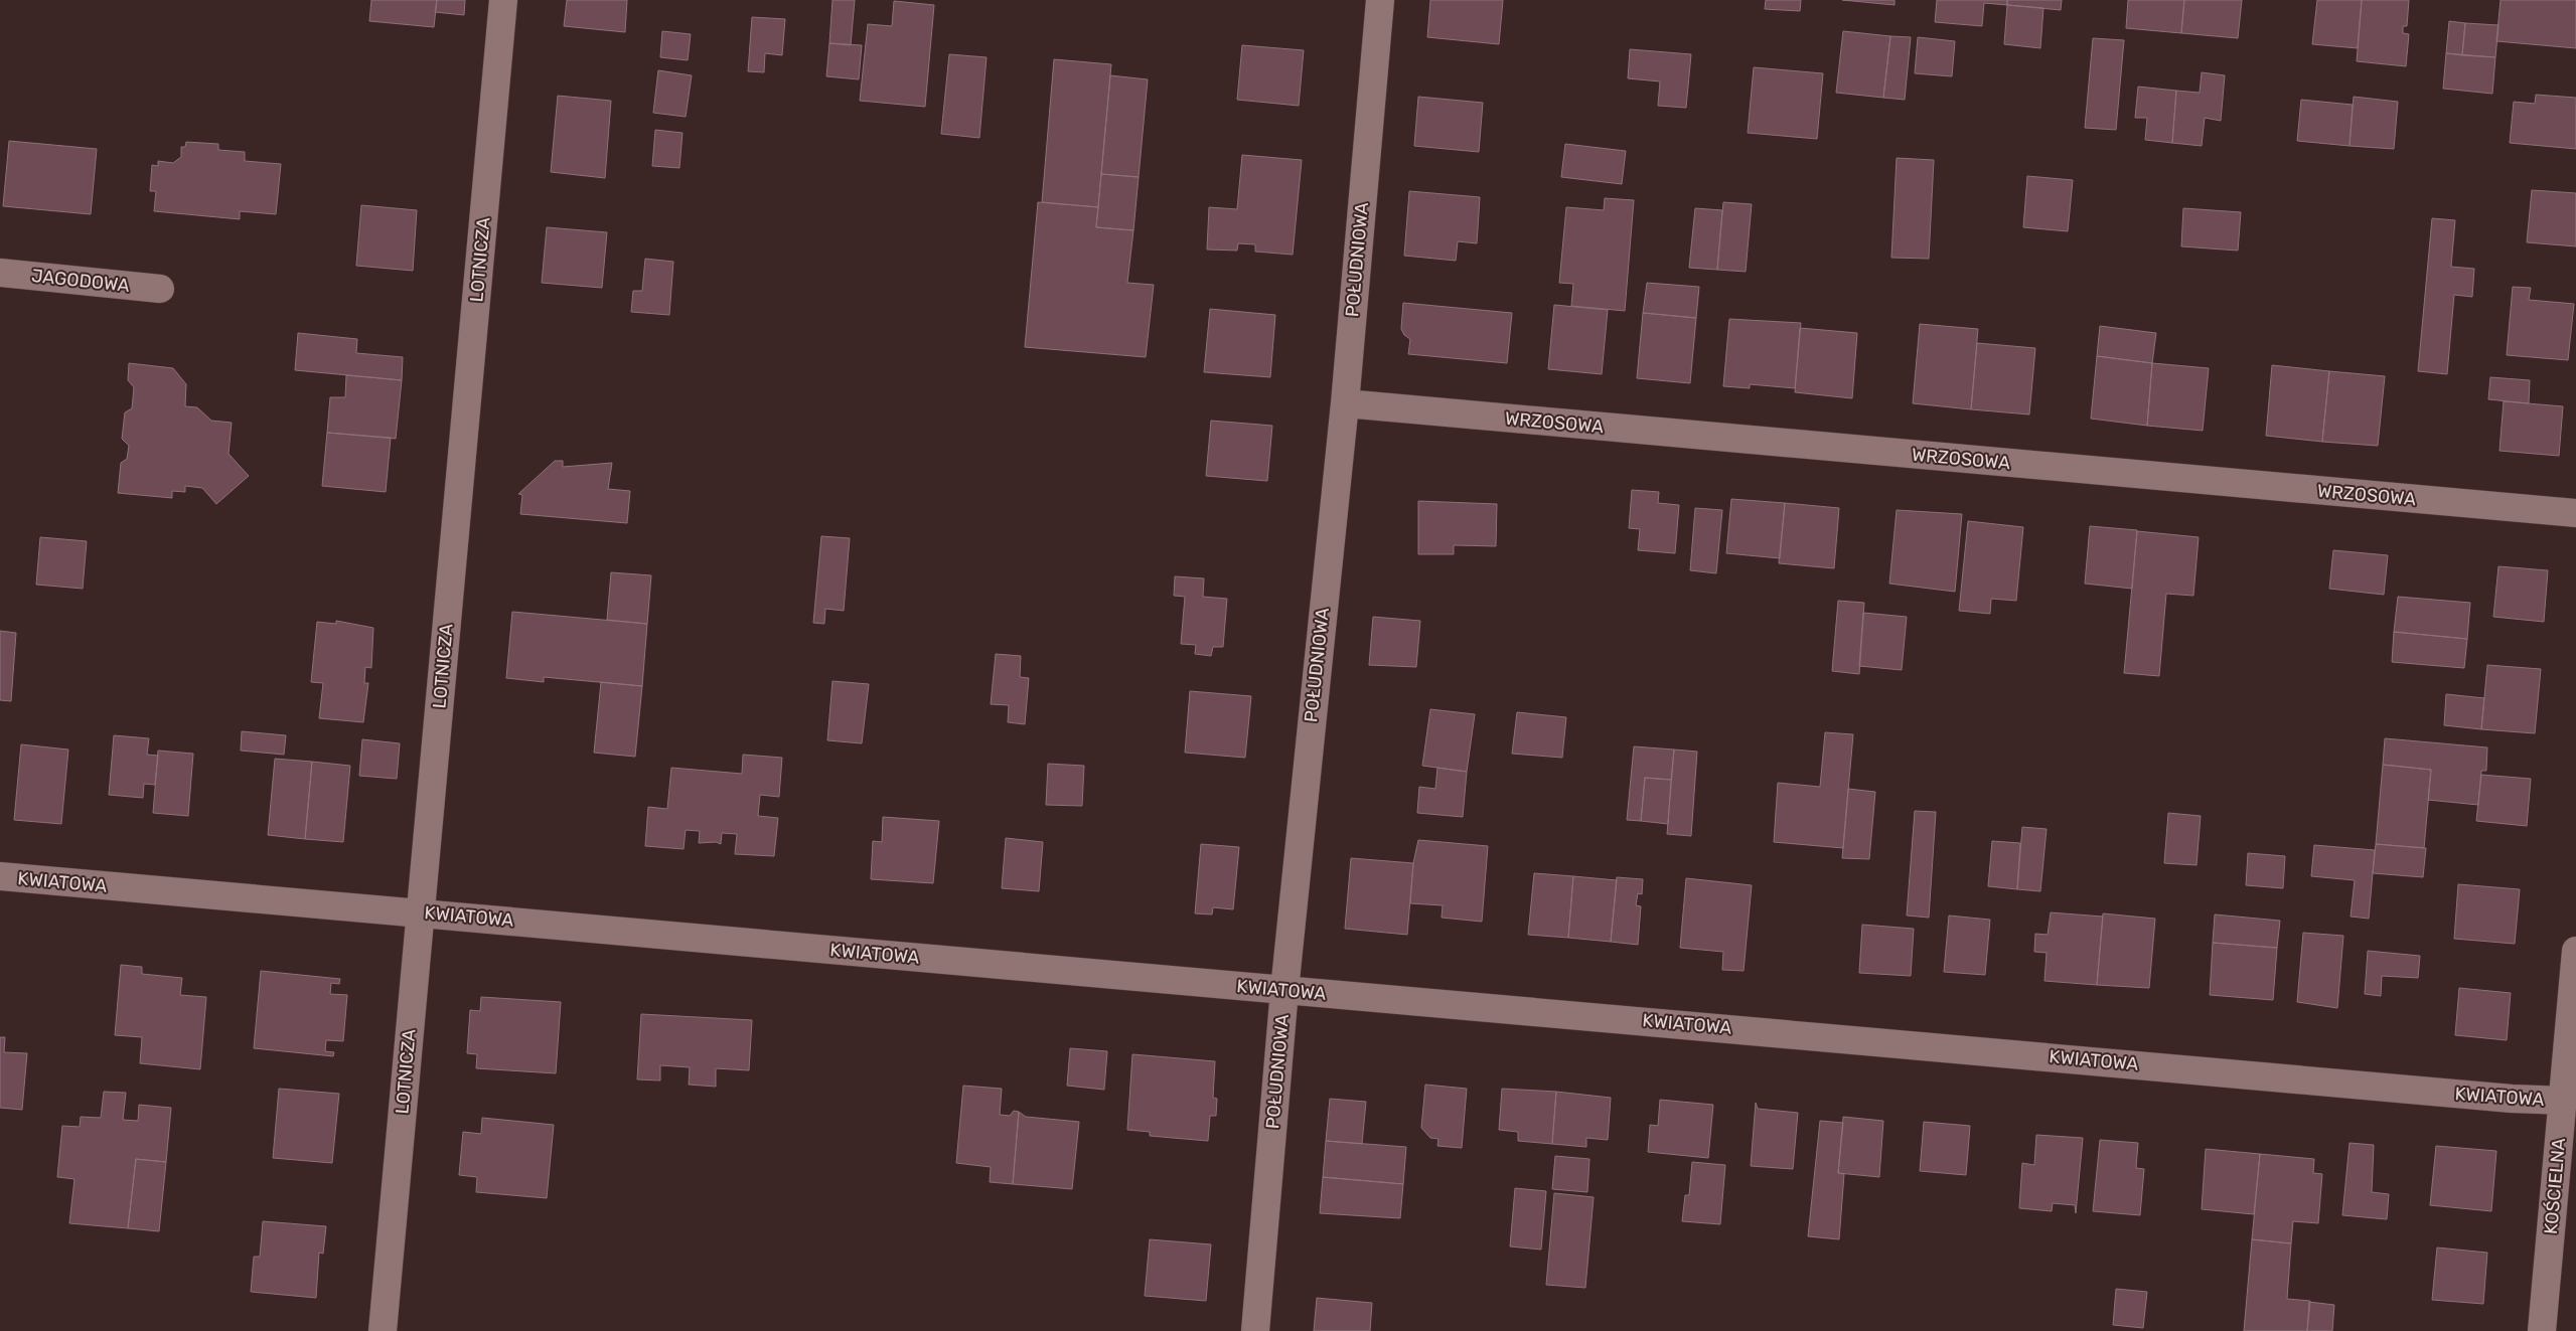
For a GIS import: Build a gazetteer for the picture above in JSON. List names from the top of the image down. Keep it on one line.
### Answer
{"streets":{"street":["LOTNICZA","POŁUDNIOWA","JAGODOWA","WRZOSOWA","KWIATOWA","KOŚCIELNA"]},"crossings":[["LOTNICZA","KWIATOWA"],["POŁUDNIOWA","WRZOSOWA"],["POŁUDNIOWA","KWIATOWA"],["KWIATOWA","KOŚCIELNA"]]}
